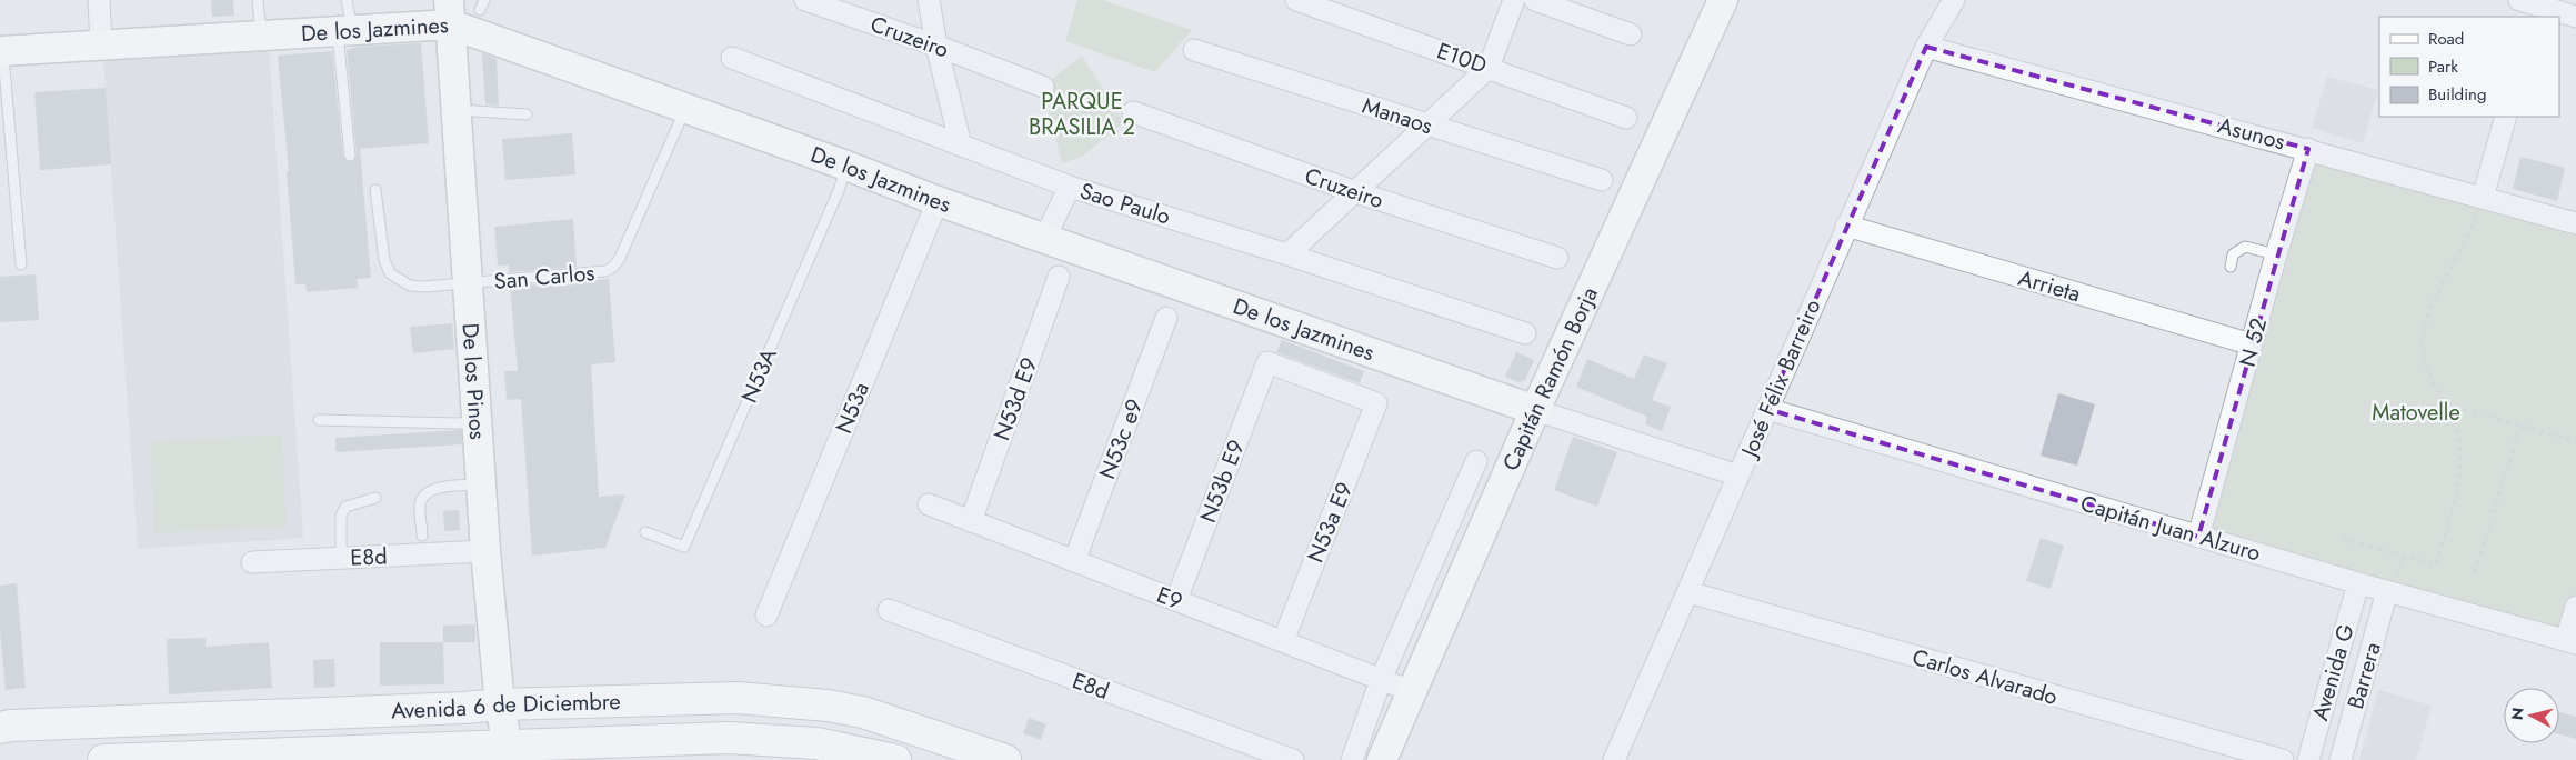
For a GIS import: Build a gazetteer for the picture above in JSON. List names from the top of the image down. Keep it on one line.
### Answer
{"streets":{"main road":["Avenida 6 de Diciembre"],"street":["De los Jazmines","Cruzeiro","E10D","Manaos","Asunos","Sao Paulo","Arrieta","N 52","José Félix Barreiro","Capitán Ramón Borja","De los Pinos","N53d E9","N53a","N53c e9","N53b E9","N53a E9","Capitán Juan Alzuro","E8d","E9","Avenida G","Barrera","Carlos Alvarado"],"lane":["San Carlos","N53A"]},"crossings":[["De los Jazmines","San Carlos"],["De los Jazmines","N53A"],["De los Jazmines","José Félix Barreiro"],["De los Jazmines","Capitán Ramón Borja"],["De los Jazmines","De los Pinos"],["De los Jazmines","N53a"],["Asunos","N 52"],["Asunos","José Félix Barreiro"],["San Carlos","De los Pinos"],["Arrieta","N 52"],["Arrieta","José Félix Barreiro"],["N 52","Capitán Juan Alzuro"],["José Félix Barreiro","Capitán Juan Alzuro"],["José Félix Barreiro","Carlos Alvarado"],["Capitán Ramón Borja","E9"],["De los Pinos","E8d"],["De los Pinos","Avenida 6 de Diciembre"],["N53d E9","E9"],["N53c e9","E9"],["N53b E9","N53a E9"],["N53b E9","E9"],["N53a E9","E9"],["Capitán Juan Alzuro","Avenida G"],["Capitán Juan Alzuro","Barrera"]],"parks":["PARQUE BRASILIA 2","Matovelle"],"legend":["Road","Park","Building"],"north":"left"}
